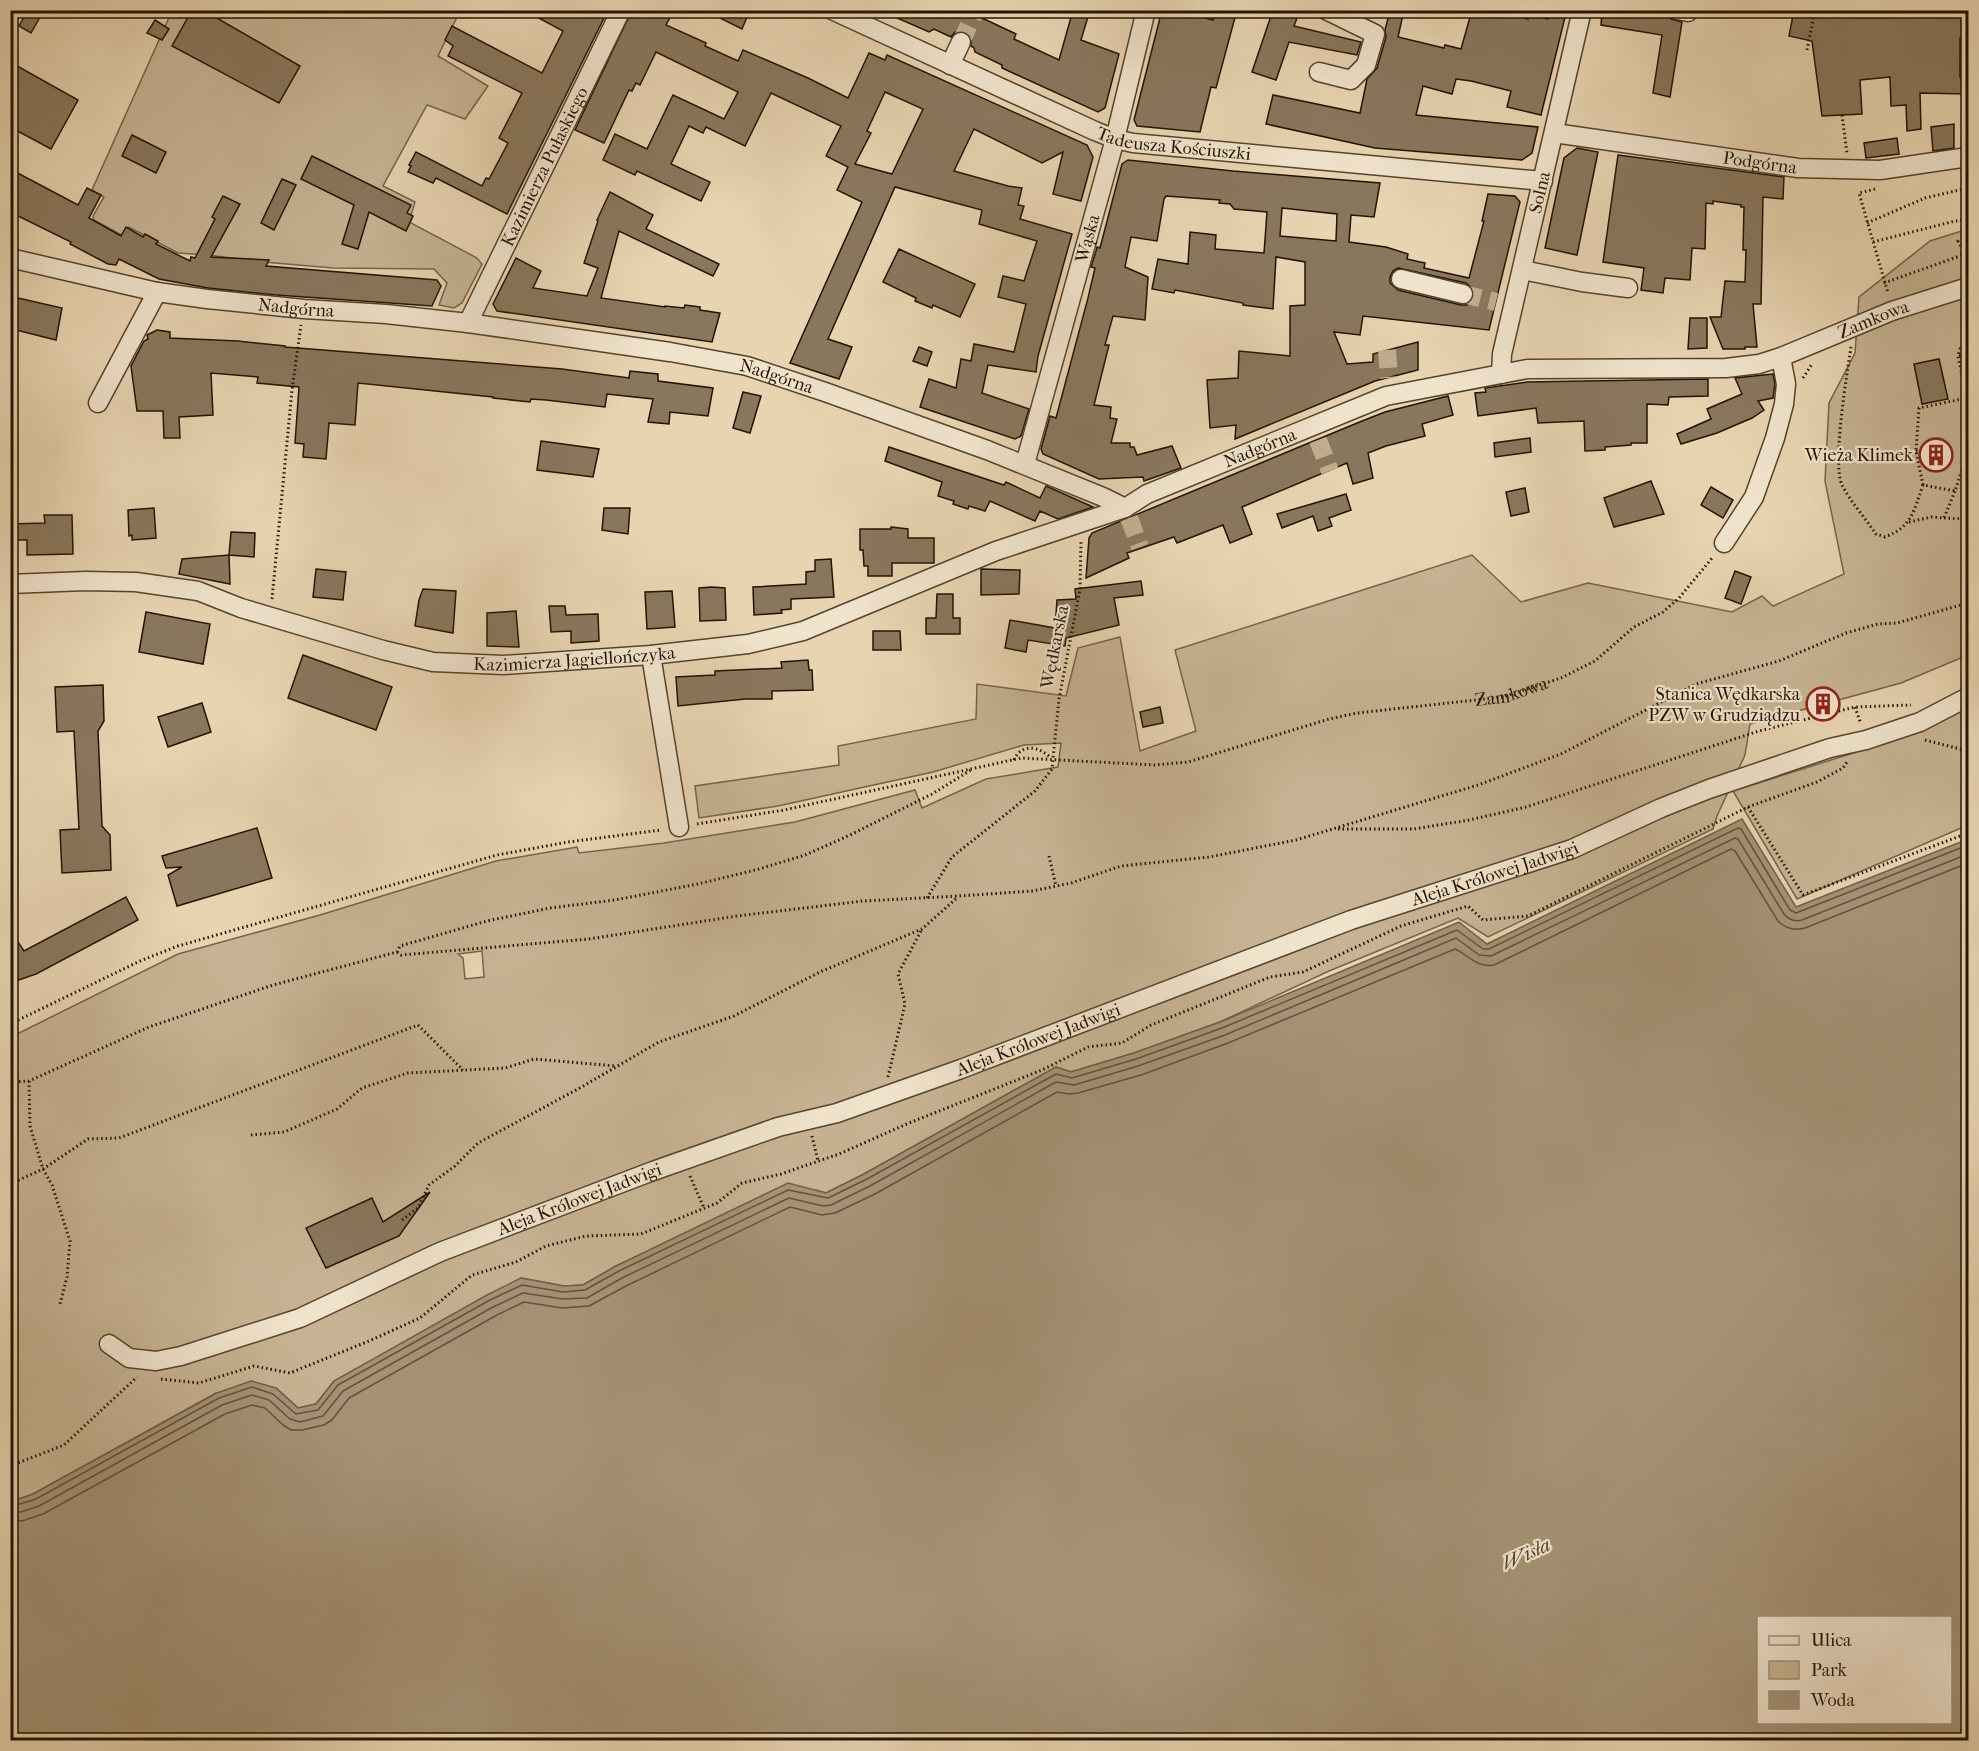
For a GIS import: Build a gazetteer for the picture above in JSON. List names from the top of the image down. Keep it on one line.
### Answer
{"streets":{"street":["Tadeusza Kościuszki","Podgórna","Kazimierza Pułaskiego","Solna","Wąska","Nadgórna","Zamkowa","Kazimierza Jagiellończyka","Aleja Królowej Jadwigi"],"path":["Wędkarska"]},"crossings":[["Tadeusza Kościuszki","Solna"],["Tadeusza Kościuszki","Wąska"],["Podgórna","Solna"],["Kazimierza Pułaskiego","Nadgórna"],["Solna","Nadgórna"],["Solna","Zamkowa"],["Wąska","Nadgórna"],["Nadgórna","Zamkowa"],["Nadgórna","Kazimierza Jagiellończyka"],["Zamkowa","Wędkarska"]],"water":["Wisła"],"places":{"building":["Wieża Klimek","Stanica Wędkarska PZW w Grudziądzu"]},"legend":["Ulica","Park","Woda"]}
